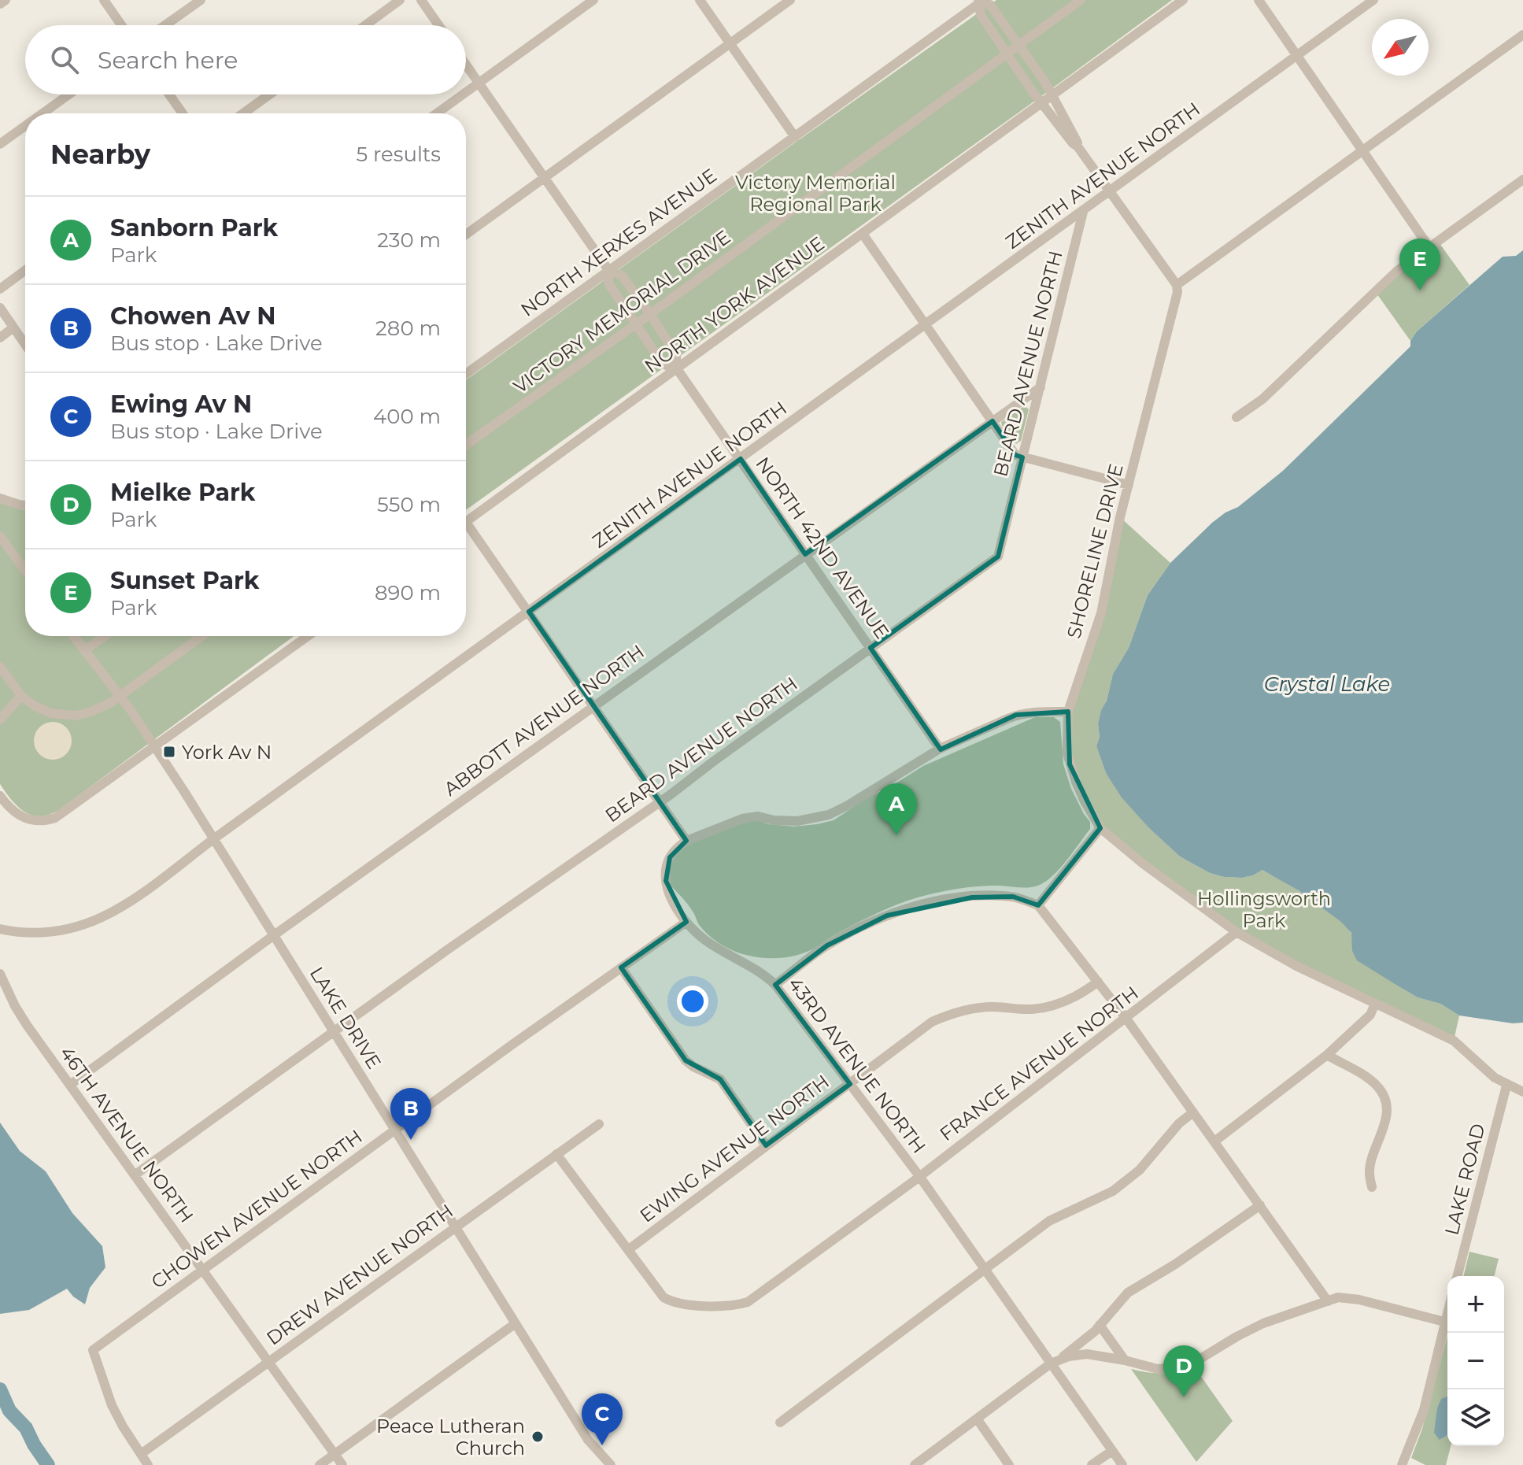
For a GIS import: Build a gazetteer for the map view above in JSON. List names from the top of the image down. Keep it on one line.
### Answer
{"streets":{"street":["ZENITH AVENUE NORTH","NORTH XERXES AVENUE","NORTH YORK AVENUE","VICTORY MEMORIAL DRIVE","BEARD AVENUE NORTH","NORTH 42ND AVENUE","SHORELINE DRIVE","ABBOTT AVENUE NORTH","LAKE DRIVE","FRANCE AVENUE NORTH","43RD AVENUE NORTH","46TH AVENUE NORTH","EWING AVENUE NORTH","LAKE ROAD","CHOWEN AVENUE NORTH","DREW AVENUE NORTH"]},"crossings":[["ZENITH AVENUE NORTH","BEARD AVENUE NORTH"],["ZENITH AVENUE NORTH","NORTH 42ND AVENUE"],["ZENITH AVENUE NORTH","LAKE DRIVE"],["NORTH XERXES AVENUE","NORTH 42ND AVENUE"],["NORTH YORK AVENUE","NORTH 42ND AVENUE"],["VICTORY MEMORIAL DRIVE","NORTH 42ND AVENUE"],["BEARD AVENUE NORTH","NORTH 42ND AVENUE"],["BEARD AVENUE NORTH","ABBOTT AVENUE NORTH"],["BEARD AVENUE NORTH","LAKE DRIVE"],["BEARD AVENUE NORTH","46TH AVENUE NORTH"],["NORTH 42ND AVENUE","ABBOTT AVENUE NORTH"],["SHORELINE DRIVE","FRANCE AVENUE NORTH"],["SHORELINE DRIVE","LAKE ROAD"],["ABBOTT AVENUE NORTH","LAKE DRIVE"],["ABBOTT AVENUE NORTH","46TH AVENUE NORTH"],["LAKE DRIVE","CHOWEN AVENUE NORTH"],["LAKE DRIVE","DREW AVENUE NORTH"],["FRANCE AVENUE NORTH","43RD AVENUE NORTH"],["FRANCE AVENUE NORTH","EWING AVENUE NORTH"],["43RD AVENUE NORTH","EWING AVENUE NORTH"],["43RD AVENUE NORTH","CHOWEN AVENUE NORTH"],["46TH AVENUE NORTH","CHOWEN AVENUE NORTH"],["46TH AVENUE NORTH","DREW AVENUE NORTH"],["CHOWEN AVENUE NORTH","DREW AVENUE NORTH"]],"water":["Crystal Lake"],"parks":["Victory Memorial Regional Park","Hollingsworth Park"],"places":{"transit":["York Av N"],"other":["Peace Lutheran Church"]},"north":"bottom left","page":{"search":"Search here","heading":["Nearby","5 results"],"list":[{"mark":"A","name":"Sanborn Park","note":"Park","value":"230 m"},{"mark":"B","name":"Chowen Av N","note":"Bus stop · Lake Drive","value":"280 m"},{"mark":"C","name":"Ewing Av N","note":"Bus stop · Lake Drive","value":"400 m"},{"mark":"D","name":"Mielke Park","note":"Park","value":"550 m"},{"mark":"E","name":"Sunset Park","note":"Park","value":"890 m"}],"pins":["E","A","B","D","C"],"map_buttons":["+","−"]}}
